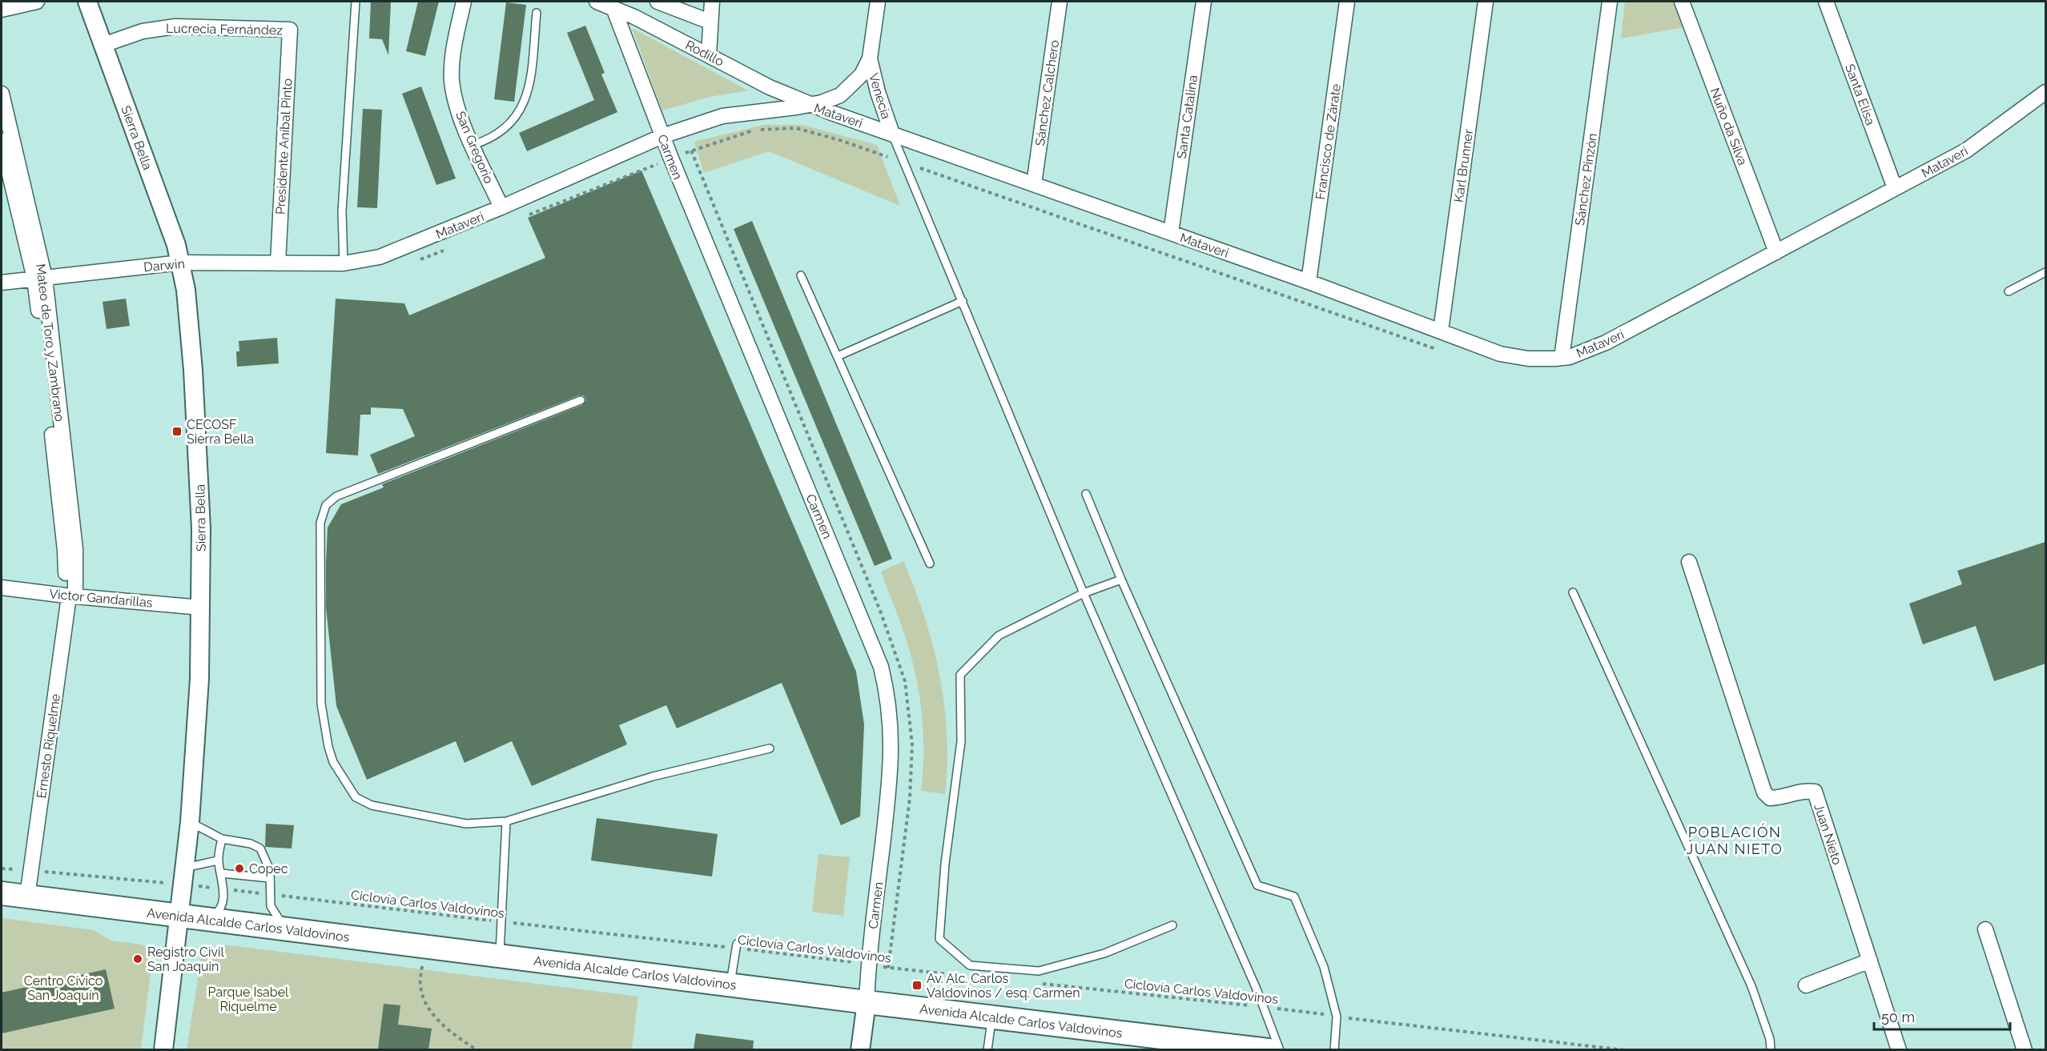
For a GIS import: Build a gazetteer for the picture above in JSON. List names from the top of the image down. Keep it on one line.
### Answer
{"streets":{"main road":["Avenida Alcalde Carlos Valdovinos"],"street":["Lucrecia Fernández","Rodillo","Sánchez Calchero","Santa Elisa","Venecia","Mataveri","Santa Catalina","Nuño da Silva","Sierra Bella","Francisco de Zárate","Presidente Aníbal Pinto","San Gregorio","Carmen","Karl Brunner","Sánchez Pinzón","Darwin","Mateo de Toro y Zambrano","Victor Gandarillas","Ernesto Riquelme","Juan Nieto"],"path":["Ciclovía Carlos Valdovinos"]},"crossings":[["Lucrecia Fernández","Sierra Bella"],["Lucrecia Fernández","Presidente Aníbal Pinto"],["Rodillo","Venecia"],["Rodillo","Mataveri"],["Rodillo","Carmen"],["Sánchez Calchero","Mataveri"],["Santa Elisa","Mataveri"],["Venecia","Mataveri"],["Mataveri","Santa Catalina"],["Mataveri","Nuño da Silva"],["Mataveri","Francisco de Zárate"],["Mataveri","San Gregorio"],["Mataveri","Carmen"],["Mataveri","Karl Brunner"],["Mataveri","Sánchez Pinzón"],["Mataveri","Darwin"],["Sierra Bella","Darwin"],["Sierra Bella","Victor Gandarillas"],["Sierra Bella","Ciclovía Carlos Valdovinos"],["Sierra Bella","Avenida Alcalde Carlos Valdovinos"],["Presidente Aníbal Pinto","Darwin"],["Carmen","Ciclovía Carlos Valdovinos"],["Carmen","Avenida Alcalde Carlos Valdovinos"],["Darwin","Mateo de Toro y Zambrano"],["Mateo de Toro y Zambrano","Victor Gandarillas"],["Mateo de Toro y Zambrano","Ernesto Riquelme"],["Victor Gandarillas","Ernesto Riquelme"],["Ernesto Riquelme","Ciclovía Carlos Valdovinos"],["Ernesto Riquelme","Avenida Alcalde Carlos Valdovinos"]],"districts":["POBLACIÓN JUAN NIETO"],"parks":["Centro Cívico San Joaquín","Parque Isabel Riquelme"],"places":{"transit":["CECOSF Sierra Bella","Av. Alc. Carlos Valdovinos / esq. Carmen"],"other":["Copec","Registro Civil San Joaquin"]},"scale_bar":"50 m"}
